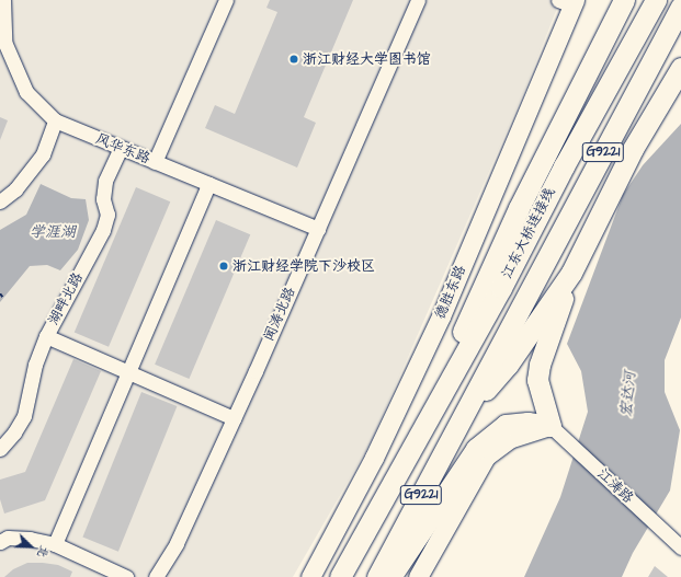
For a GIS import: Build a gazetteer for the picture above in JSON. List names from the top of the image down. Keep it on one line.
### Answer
{"streets":{"highway":["G9221","江东大桥连接线"],"main road":["德胜东路"],"street":["风华东路","湖畔北路","闻涛北路","江涛路"]},"crossings":[["风华东路","湖畔北路"],["风华东路","闻涛北路"]],"water":["学涯湖","宏达河"],"places":["浙江财经大学图书馆","浙江财经学院下沙校区"],"north":"bottom right"}
